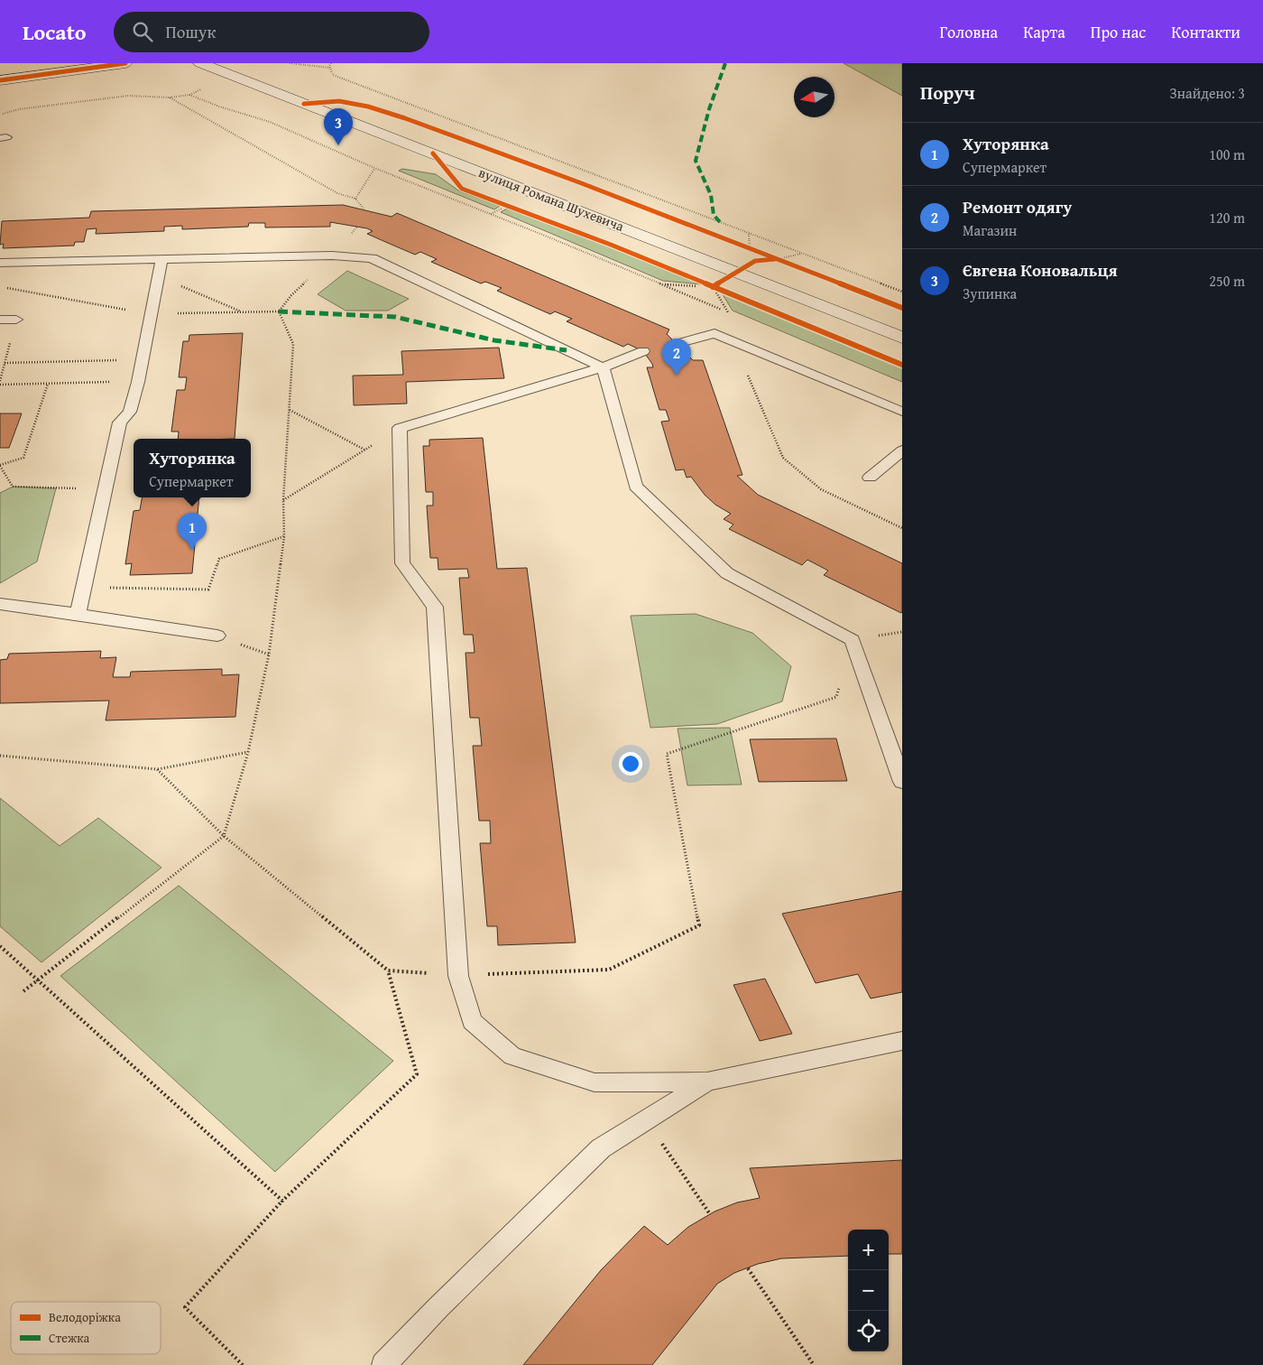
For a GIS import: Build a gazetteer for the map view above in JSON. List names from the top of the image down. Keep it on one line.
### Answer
{"streets":{"main road":["вулиця Романа Шухевича"]},"legend":["Велодоріжка","Стежка"],"north":"left","page":{"header":"Locato","search":"Пошук","nav":["Головна","Карта","Про нас","Контакти"],"heading":["Поруч","Знайдено: 3"],"pins":["3","2","1"],"list":[{"mark":"1","name":"Хуторянка","note":"Супермаркет","value":"100 m"},{"mark":"2","name":"Ремонт одягу","note":"Магазин","value":"120 m"},{"mark":"3","name":"Євгена Коновальця","note":"Зупинка","value":"250 m"}],"popup":["Хуторянка","Супермаркет"],"map_buttons":["+","−"]}}
